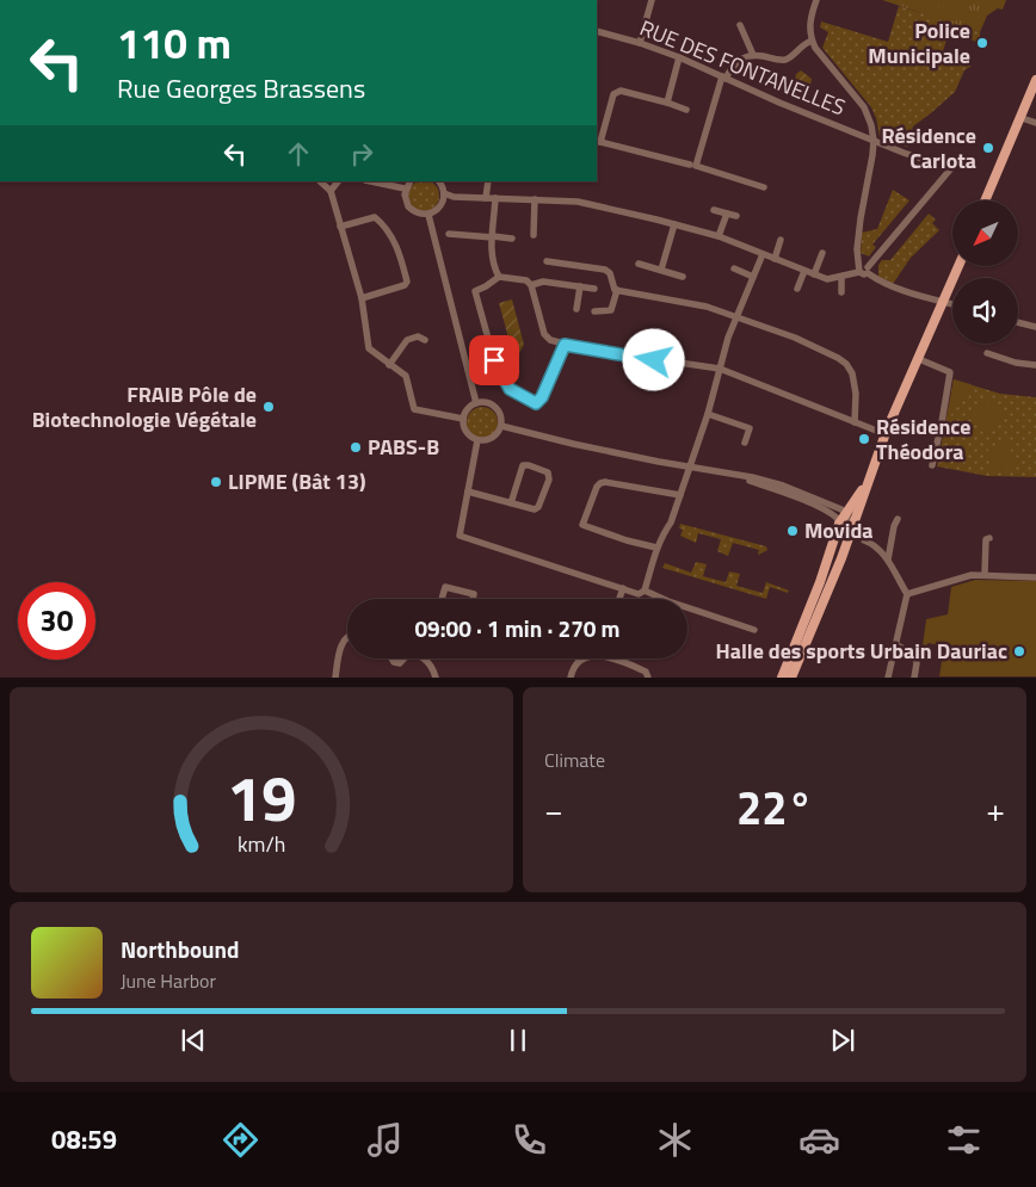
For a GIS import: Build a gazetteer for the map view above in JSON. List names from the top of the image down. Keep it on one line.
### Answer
{"streets":{"street":["RUE DES FONTANELLES"]},"places":["Police Municipale","Résidence Carlota","FRAIB Pôle de Biotechnologie Végétale","Résidence Théodora","PABS-B","LIPME (Bât 13)","Movida","Halle des sports Urbain Dauriac"],"north":"bottom left","page":{"turn":["110 m","Rue Georges Brassens"],"limit":"30","trip":"09:00 · 1 min · 270 m","tile":"Climate","heat":["−","22°","+"],"song":["Northbound","June Harbor"],"tabs":"08:59","gauge":["19","km/h"]}}
